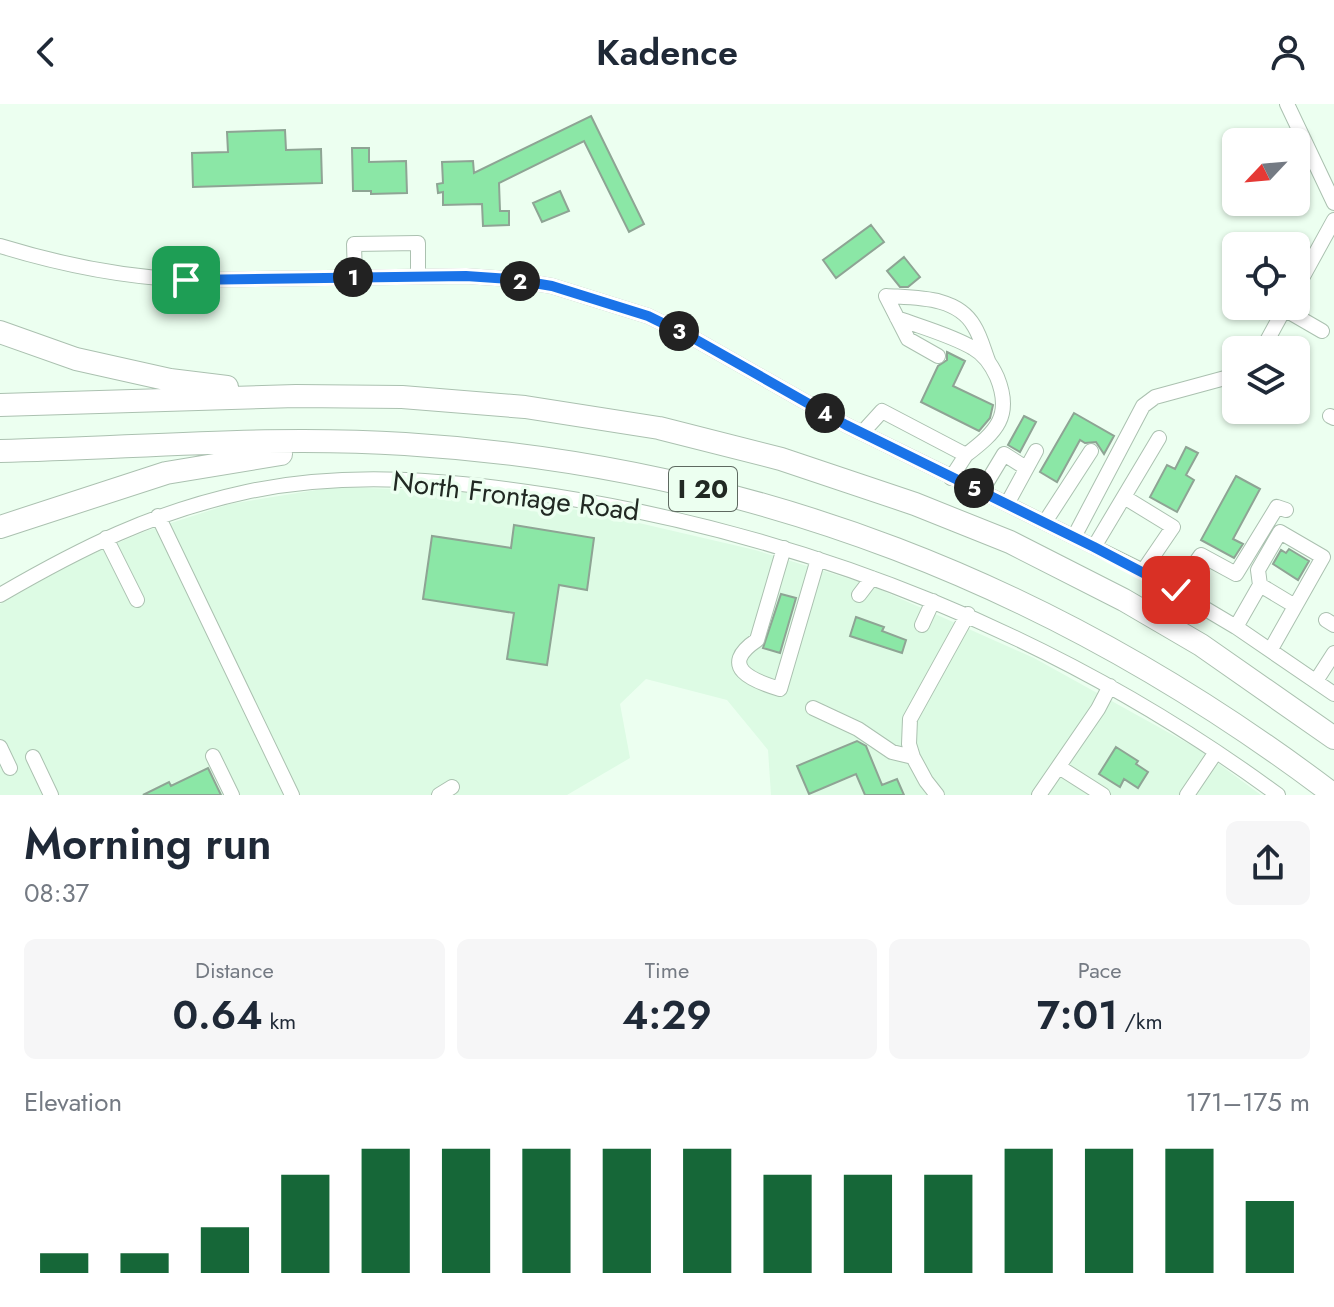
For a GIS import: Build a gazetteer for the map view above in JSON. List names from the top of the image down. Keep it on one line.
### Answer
{"streets":{"highway":["I 20"],"street":["North Frontage Road"]},"north":"bottom left","page":{"header":"Kadence","pins":["1","2","3","4","5"],"heading":["Morning run","08:37"],"stats":[["Distance","0.64 km"],["Time","4:29"],["Pace","7:01 /km"]],"chart":["Elevation","171–175 m"]}}
